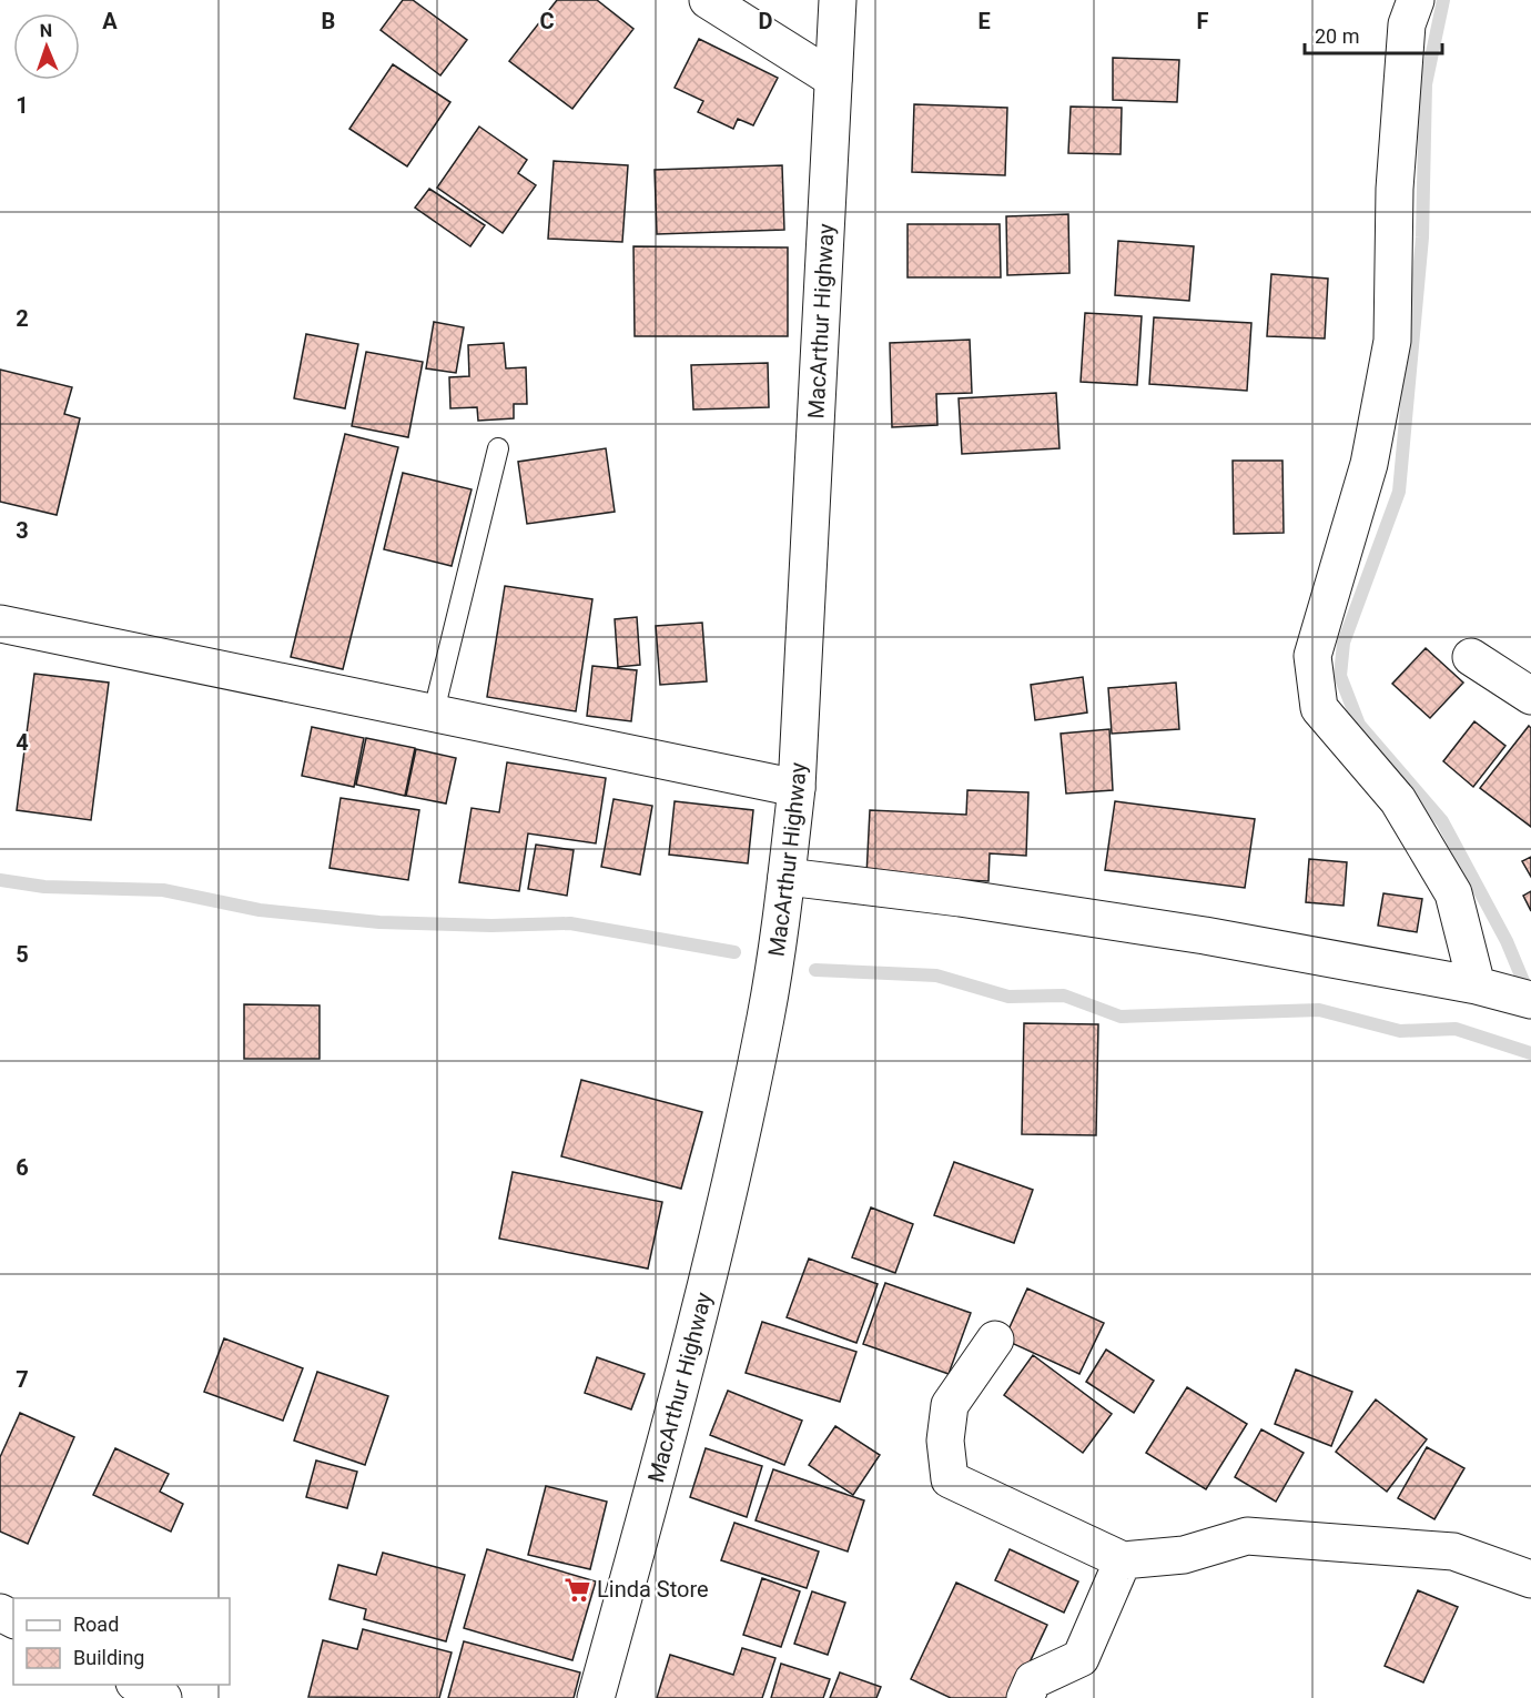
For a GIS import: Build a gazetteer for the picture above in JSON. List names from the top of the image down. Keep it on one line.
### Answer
{"streets":{"street":["MacArthur Highway"]},"places":{"supermarket":["Linda Store"]},"legend":["Road","Building"],"scale_bar":"20 m","north":"top","grid":{"columns":["A","B","C","D","E","F"],"rows":["1","2","3","4","5","6","7"]}}
